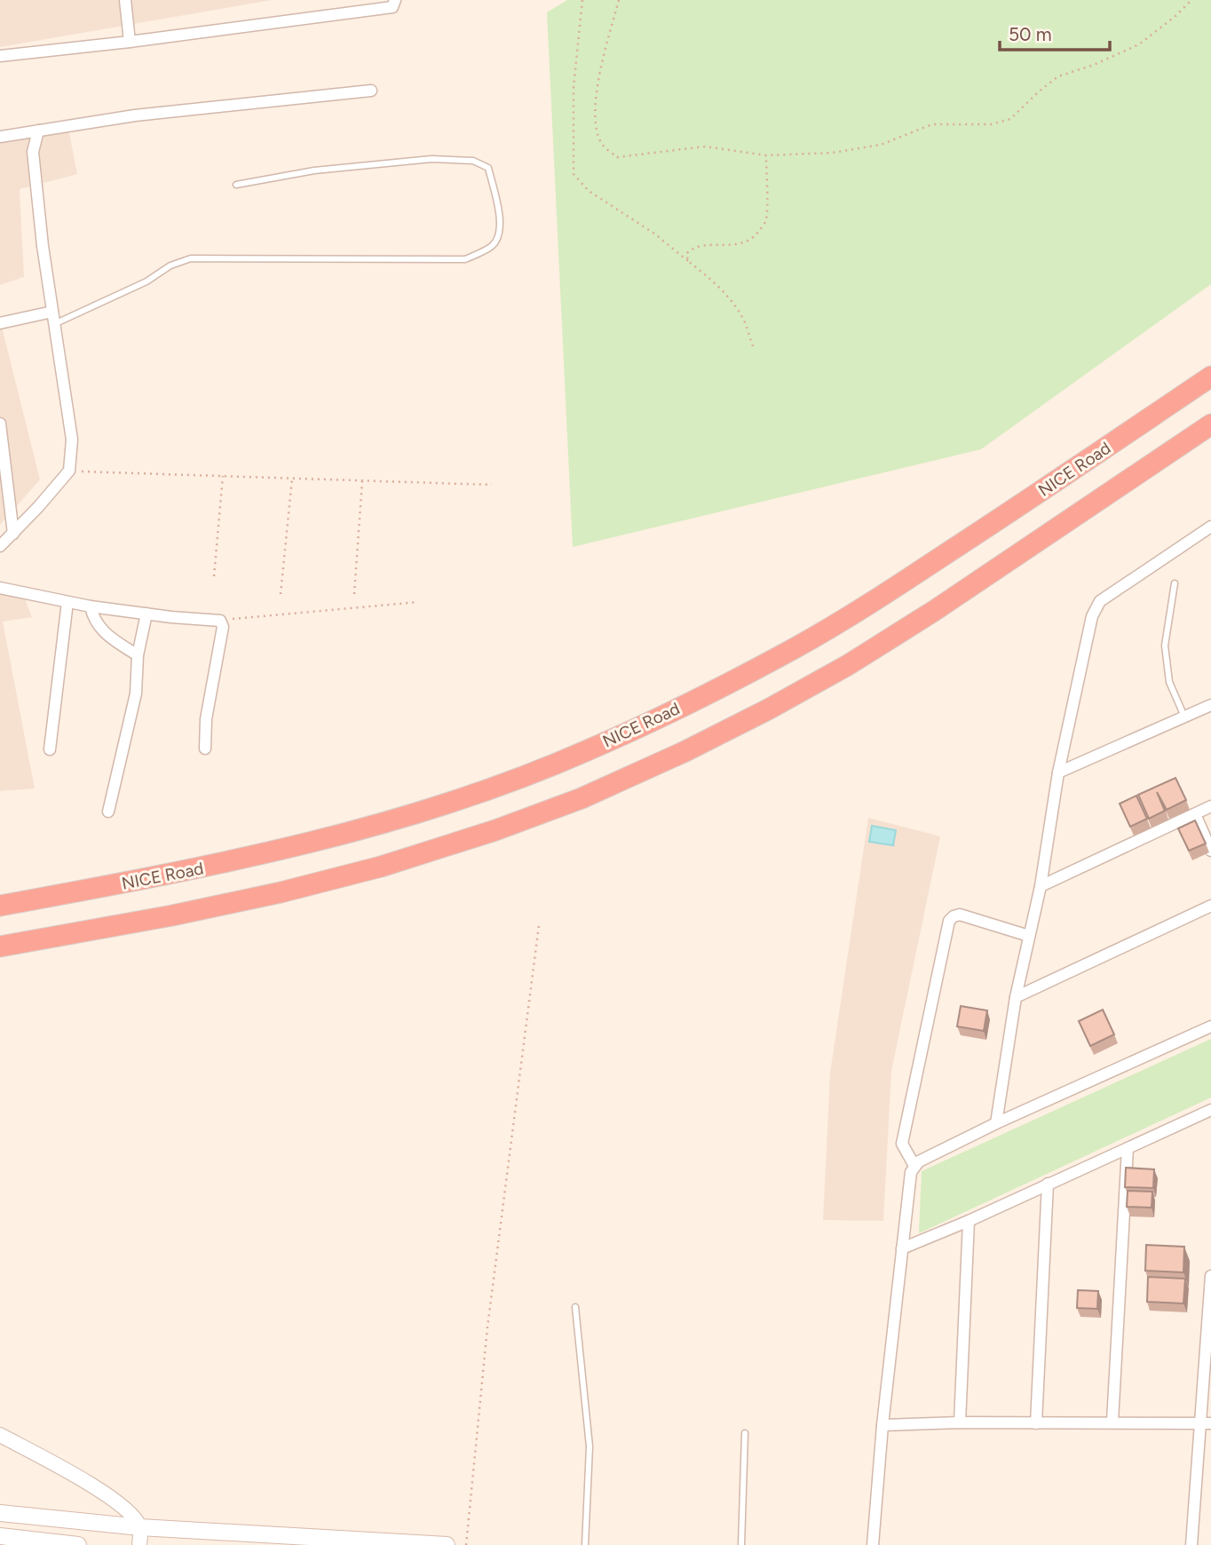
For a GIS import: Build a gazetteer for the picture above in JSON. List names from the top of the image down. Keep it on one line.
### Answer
{"streets":{"highway":["NICE Road"]},"scale_bar":"50 m"}
